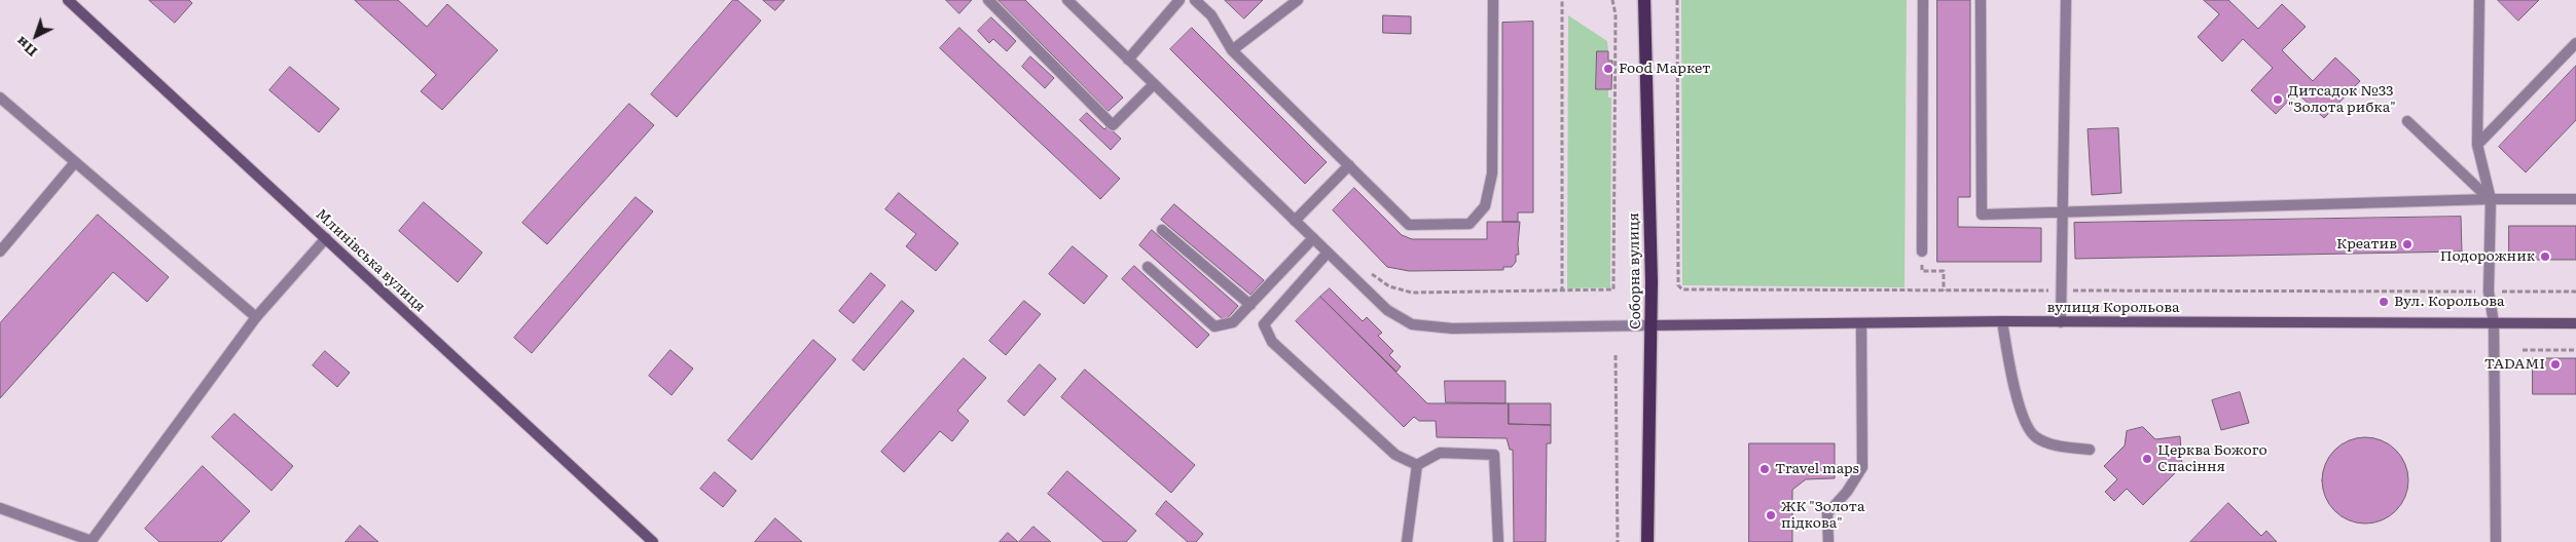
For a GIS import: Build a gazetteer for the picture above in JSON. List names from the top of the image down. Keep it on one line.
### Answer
{"streets":{"main road":["Соборна вулиця"],"street":["Млинівська вулиця","вулиця Корольова"]},"crossings":[["Соборна вулиця","вулиця Корольова"]],"places":["Food Маркет","Дитсадок №33 \"Золота рибка\"","Креатив","Подорожник","Вул. Корольова","TADAMI","Церква Божого Спасіння","Travel maps","ЖК \"Золота підкова\""],"north":"bottom left"}
